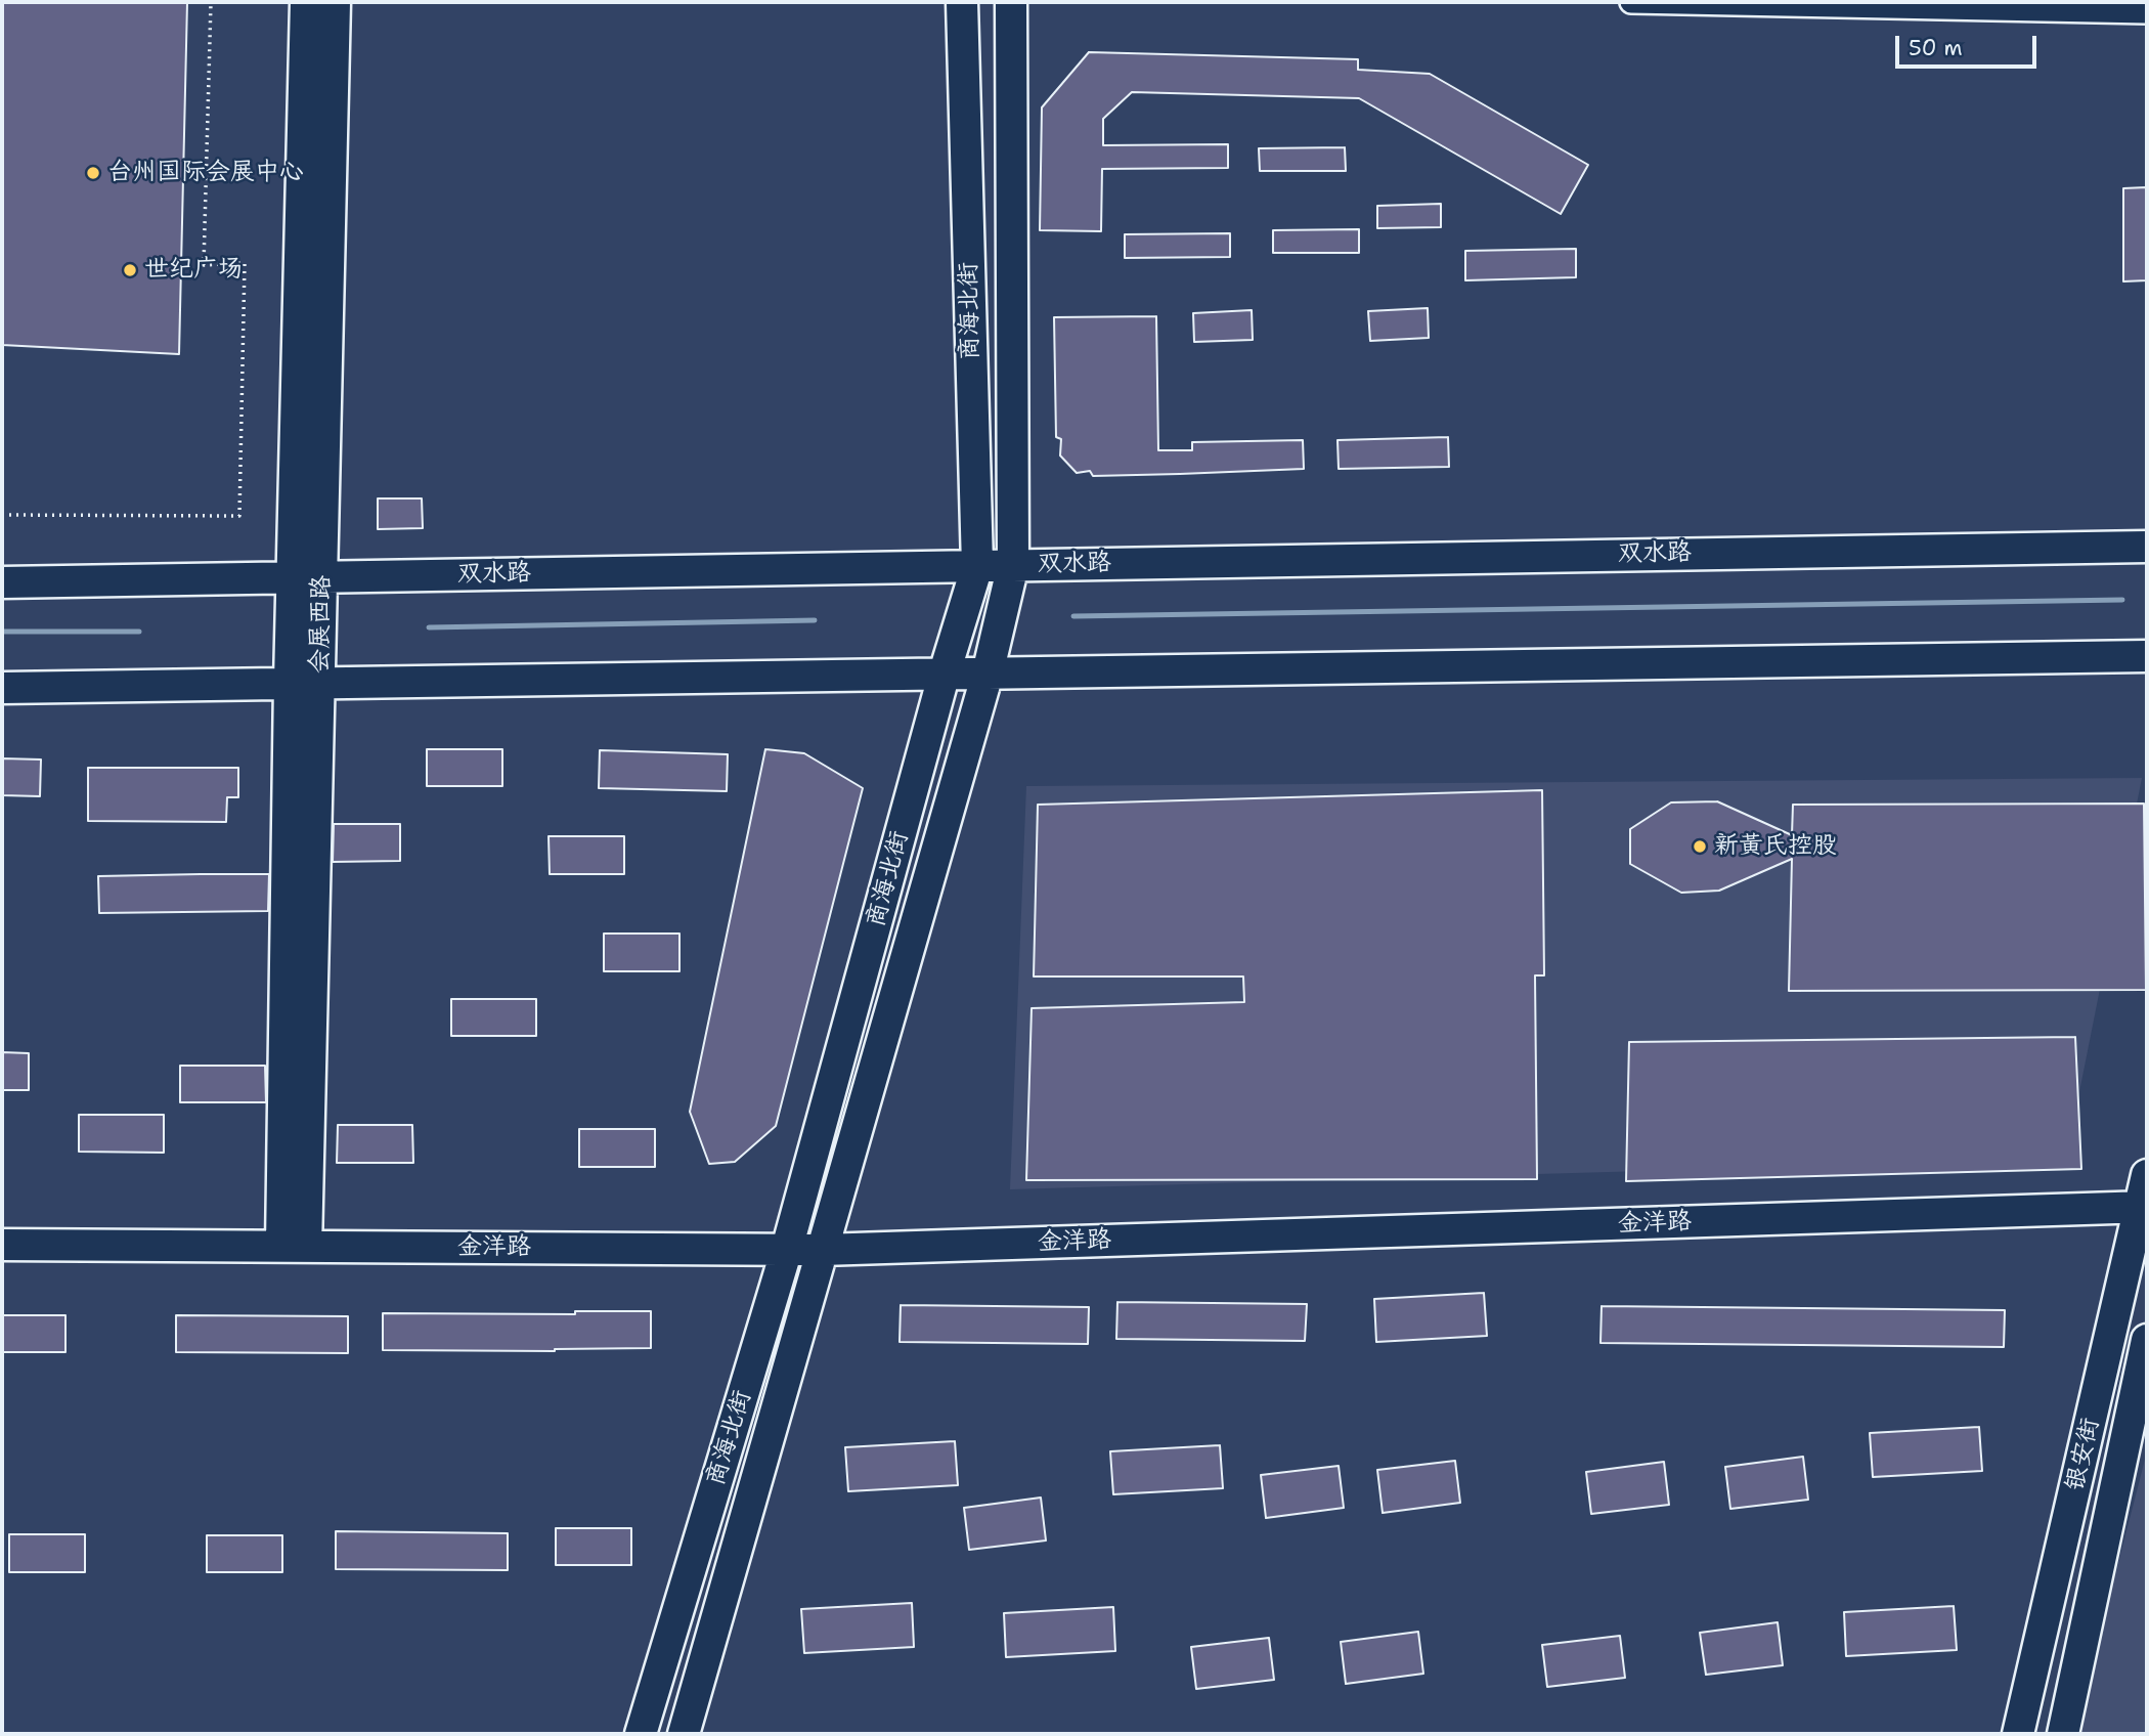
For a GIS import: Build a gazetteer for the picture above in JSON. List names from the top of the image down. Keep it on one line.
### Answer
{"streets":{"main road":["商海北街","双水路","会展西路","金洋路","银安街"]},"crossings":[["商海北街","双水路"],["商海北街","金洋路"],["双水路","会展西路"],["会展西路","金洋路"],["金洋路","银安街"]],"places":["台州国际会展中心","世纪广场","新黄氏控股"],"scale_bar":"50 m"}
